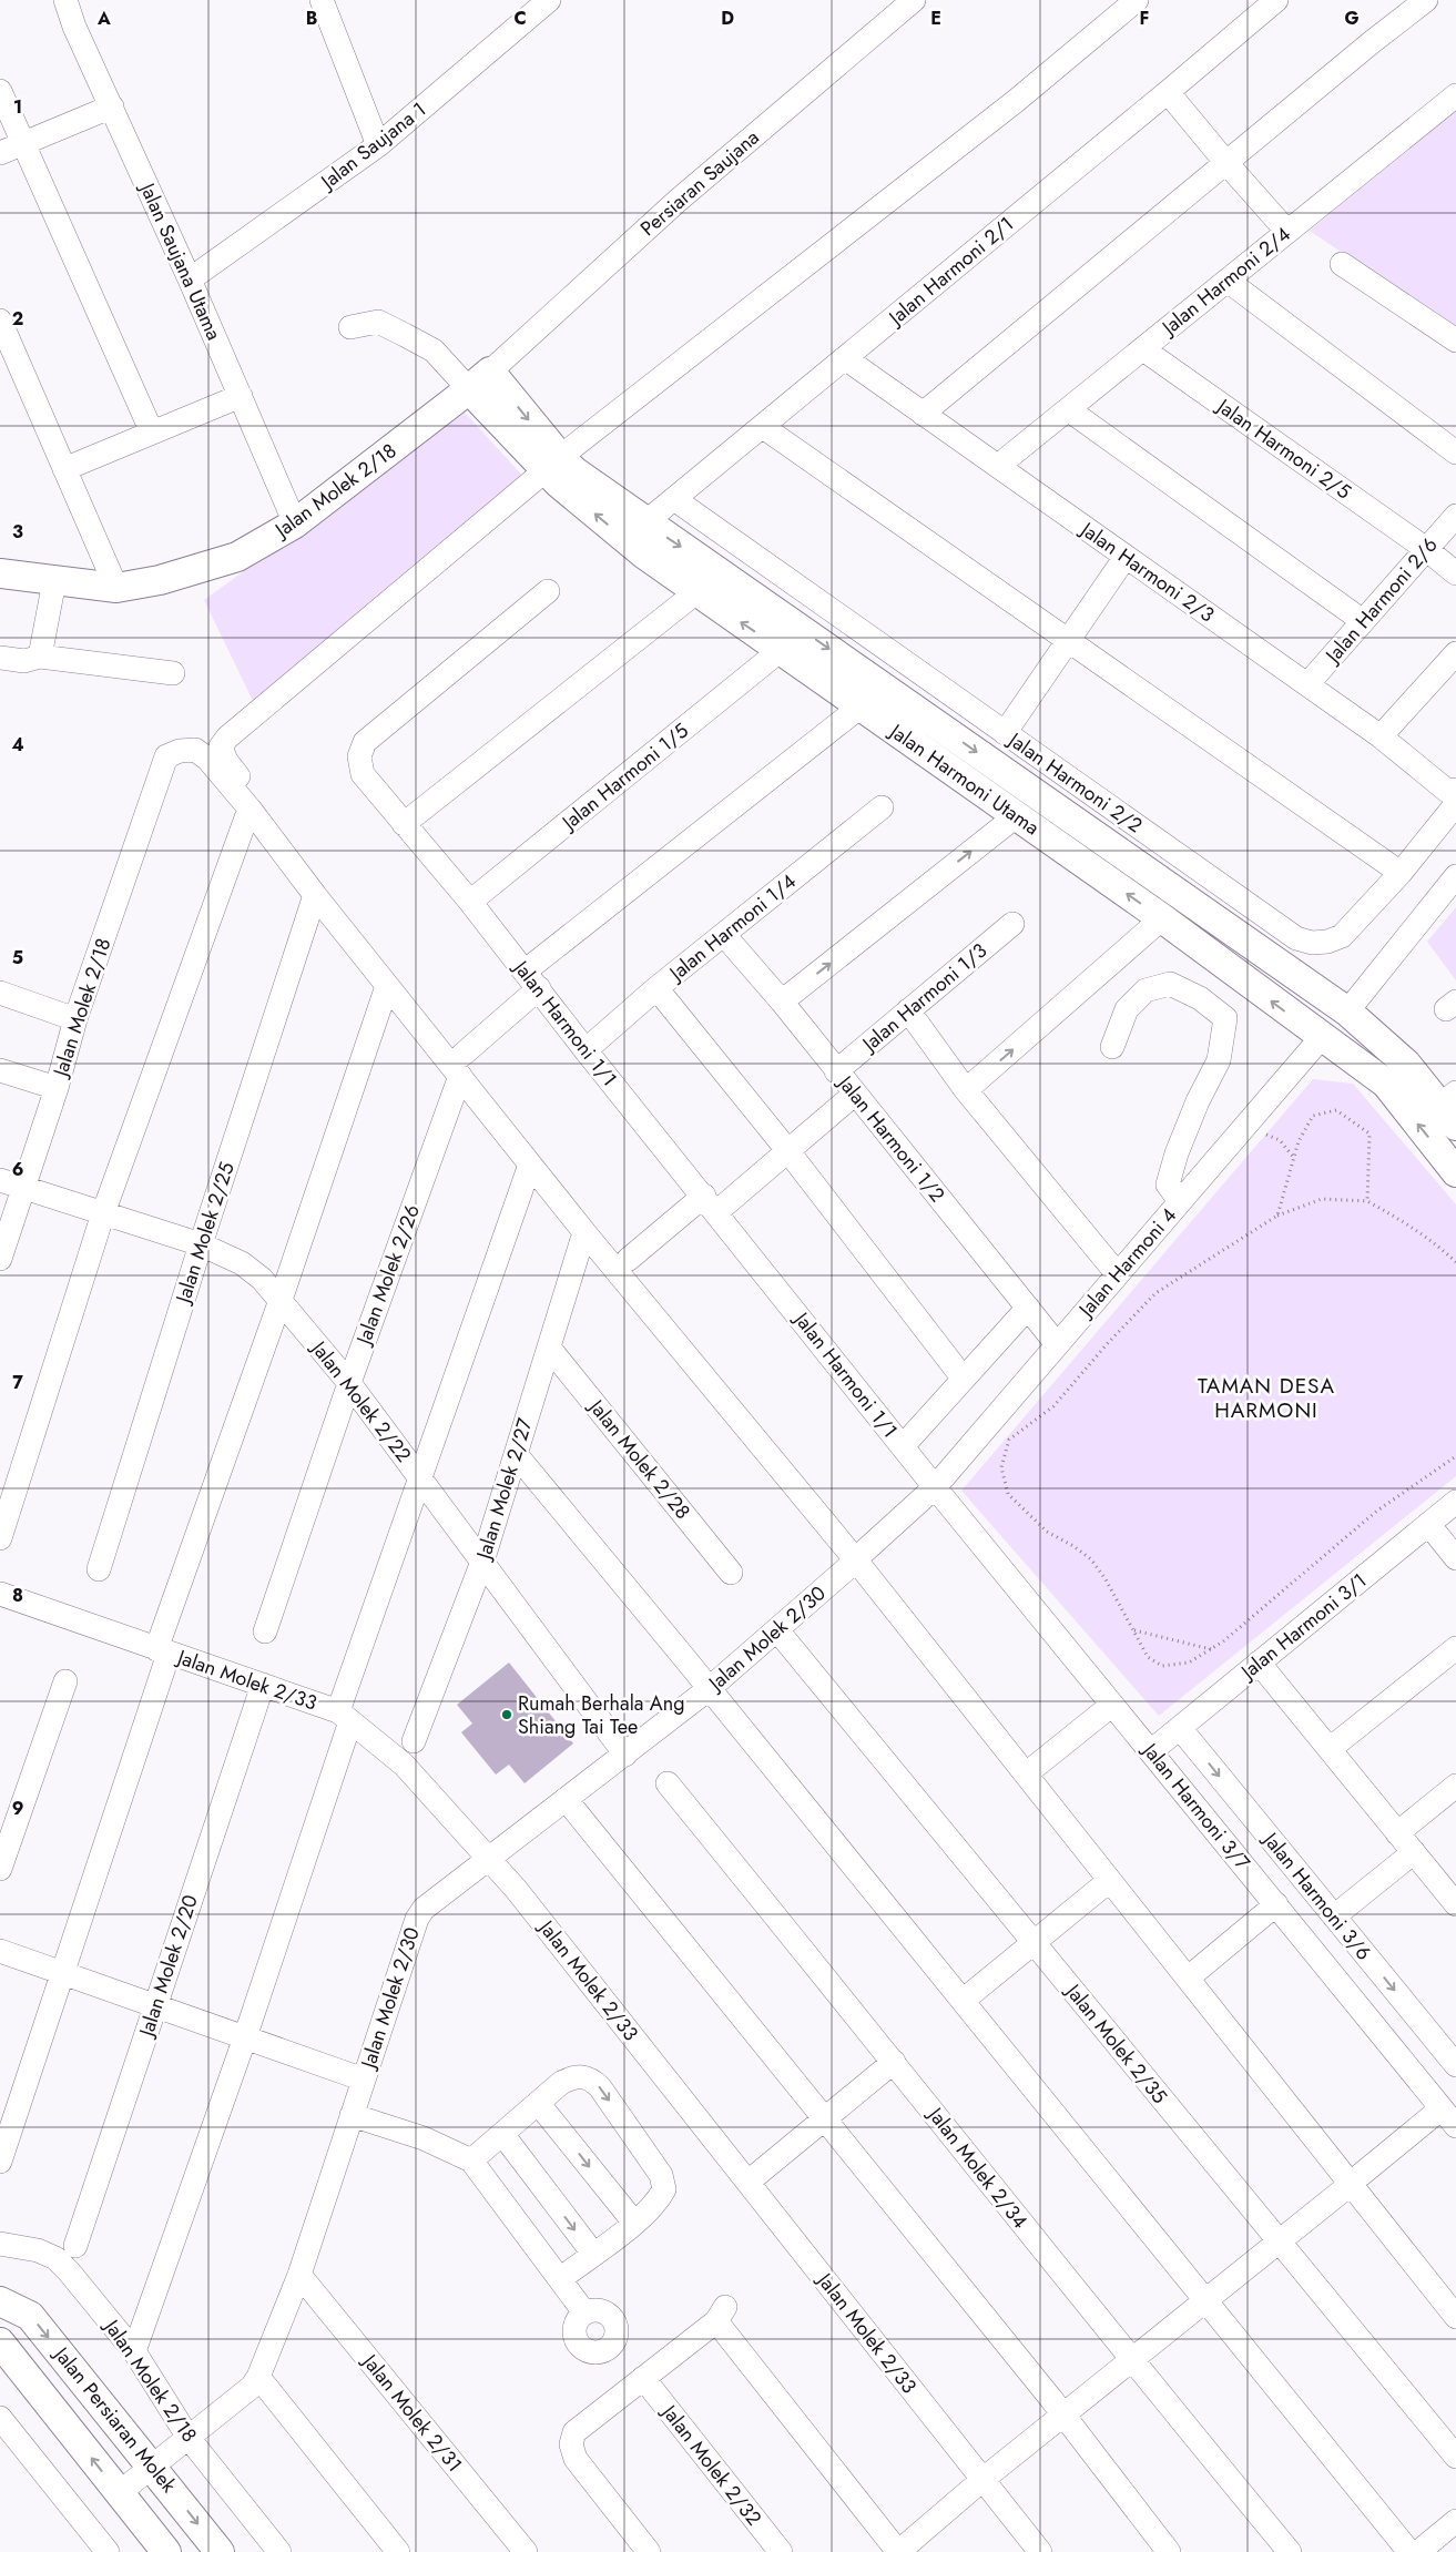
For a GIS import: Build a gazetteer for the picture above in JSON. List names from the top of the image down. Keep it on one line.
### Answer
{"streets":{"main road":["Jalan Molek 2/18","Jalan Harmoni Utama","Jalan Persiaran Molek"],"street":["Jalan Saujana 1","Persiaran Saujana","Jalan Saujana Utama","Jalan Harmoni 2/1","Jalan Harmoni 2/4","Jalan Harmoni 2/5","Jalan Harmoni 2/3","Jalan Harmoni 2/6","Jalan Harmoni 1/5","Jalan Harmoni 2/2","Jalan Harmoni 1/4","Jalan Harmoni 1/3","Jalan Harmoni 1/1","Jalan Harmoni 1/2","Jalan Molek 2/25","Jalan Harmoni 4","Jalan Molek 2/26","Jalan Molek 2/22","Jalan Molek 2/28","Jalan Molek 2/27","Jalan Harmoni 3/1","Jalan Molek 2/30","Jalan Molek 2/33","Jalan Harmoni 3/7","Jalan Harmoni 3/6","Jalan Molek 2/20","Jalan Molek 2/35","Jalan Molek 2/34","Jalan Molek 2/31","Jalan Molek 2/32"]},"crossings":[["Jalan Saujana 1","Jalan Saujana Utama"],["Persiaran Saujana","Jalan Molek 2/18"],["Persiaran Saujana","Jalan Harmoni Utama"],["Jalan Saujana Utama","Jalan Molek 2/18"],["Jalan Harmoni 2/1","Jalan Harmoni 2/3"],["Jalan Harmoni 2/1","Jalan Harmoni Utama"],["Jalan Harmoni 2/1","Jalan Harmoni 2/2"],["Jalan Harmoni 2/4","Jalan Harmoni 2/5"],["Jalan Harmoni 2/4","Jalan Harmoni 2/3"],["Jalan Harmoni 2/5","Jalan Harmoni 2/6"],["Jalan Molek 2/18","Jalan Harmoni Utama"],["Jalan Molek 2/18","Jalan Molek 2/22"],["Jalan Molek 2/18","Jalan Molek 2/30"],["Jalan Harmoni 2/3","Jalan Harmoni 2/6"],["Jalan Harmoni 2/3","Jalan Harmoni 2/2"],["Jalan Harmoni 1/5","Jalan Harmoni Utama"],["Jalan Harmoni 1/5","Jalan Harmoni 1/1"],["Jalan Harmoni Utama","Jalan Harmoni 4"],["Jalan Harmoni 1/4","Jalan Harmoni 1/1"],["Jalan Harmoni 1/4","Jalan Harmoni 1/2"],["Jalan Harmoni 1/3","Jalan Harmoni 1/2"],["Jalan Harmoni 1/1","Jalan Harmoni 4"],["Jalan Harmoni 1/1","Jalan Molek 2/30"],["Jalan Harmoni 1/1","Jalan Harmoni 3/7"],["Jalan Harmoni 1/2","Jalan Harmoni 4"],["Jalan Molek 2/25","Jalan Molek 2/22"],["Jalan Harmoni 4","Jalan Molek 2/30"],["Jalan Harmoni 4","Jalan Harmoni 3/7"],["Jalan Molek 2/26","Jalan Molek 2/22"],["Jalan Molek 2/22","Jalan Molek 2/27"],["Jalan Molek 2/22","Jalan Molek 2/30"],["Jalan Molek 2/28","Jalan Molek 2/27"],["Jalan Harmoni 3/1","Jalan Harmoni 3/7"],["Jalan Harmoni 3/1","Jalan Harmoni 3/6"],["Jalan Molek 2/30","Jalan Molek 2/33"],["Jalan Molek 2/30","Jalan Harmoni 3/7"],["Jalan Molek 2/30","Jalan Molek 2/35"],["Jalan Molek 2/30","Jalan Molek 2/31"],["Jalan Molek 2/30","Jalan Persiaran Molek"],["Jalan Molek 2/33","Jalan Molek 2/20"]],"districts":["TAMAN DESA HARMONI"],"places":["Rumah Berhala Ang Shiang Tai Tee"],"grid":{"columns":["A","B","C","D","E","F","G"],"rows":["1","2","3","4","5","6","7","8","9"]}}
